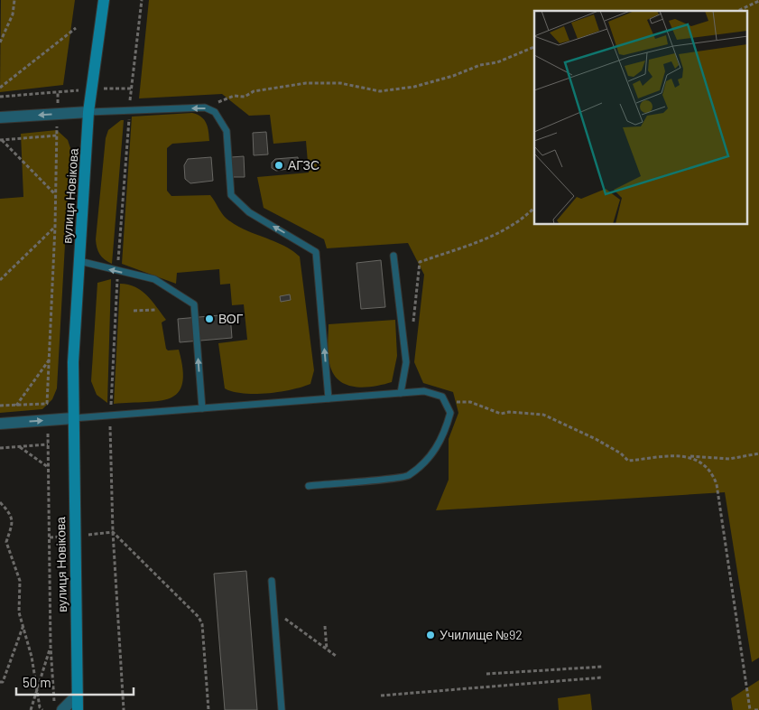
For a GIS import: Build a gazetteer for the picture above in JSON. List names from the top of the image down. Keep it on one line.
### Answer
{"streets":{"main road":["вулиця Новікова"]},"places":["АГЗС","ВОГ","Училище №92"],"scale_bar":"50 m"}
